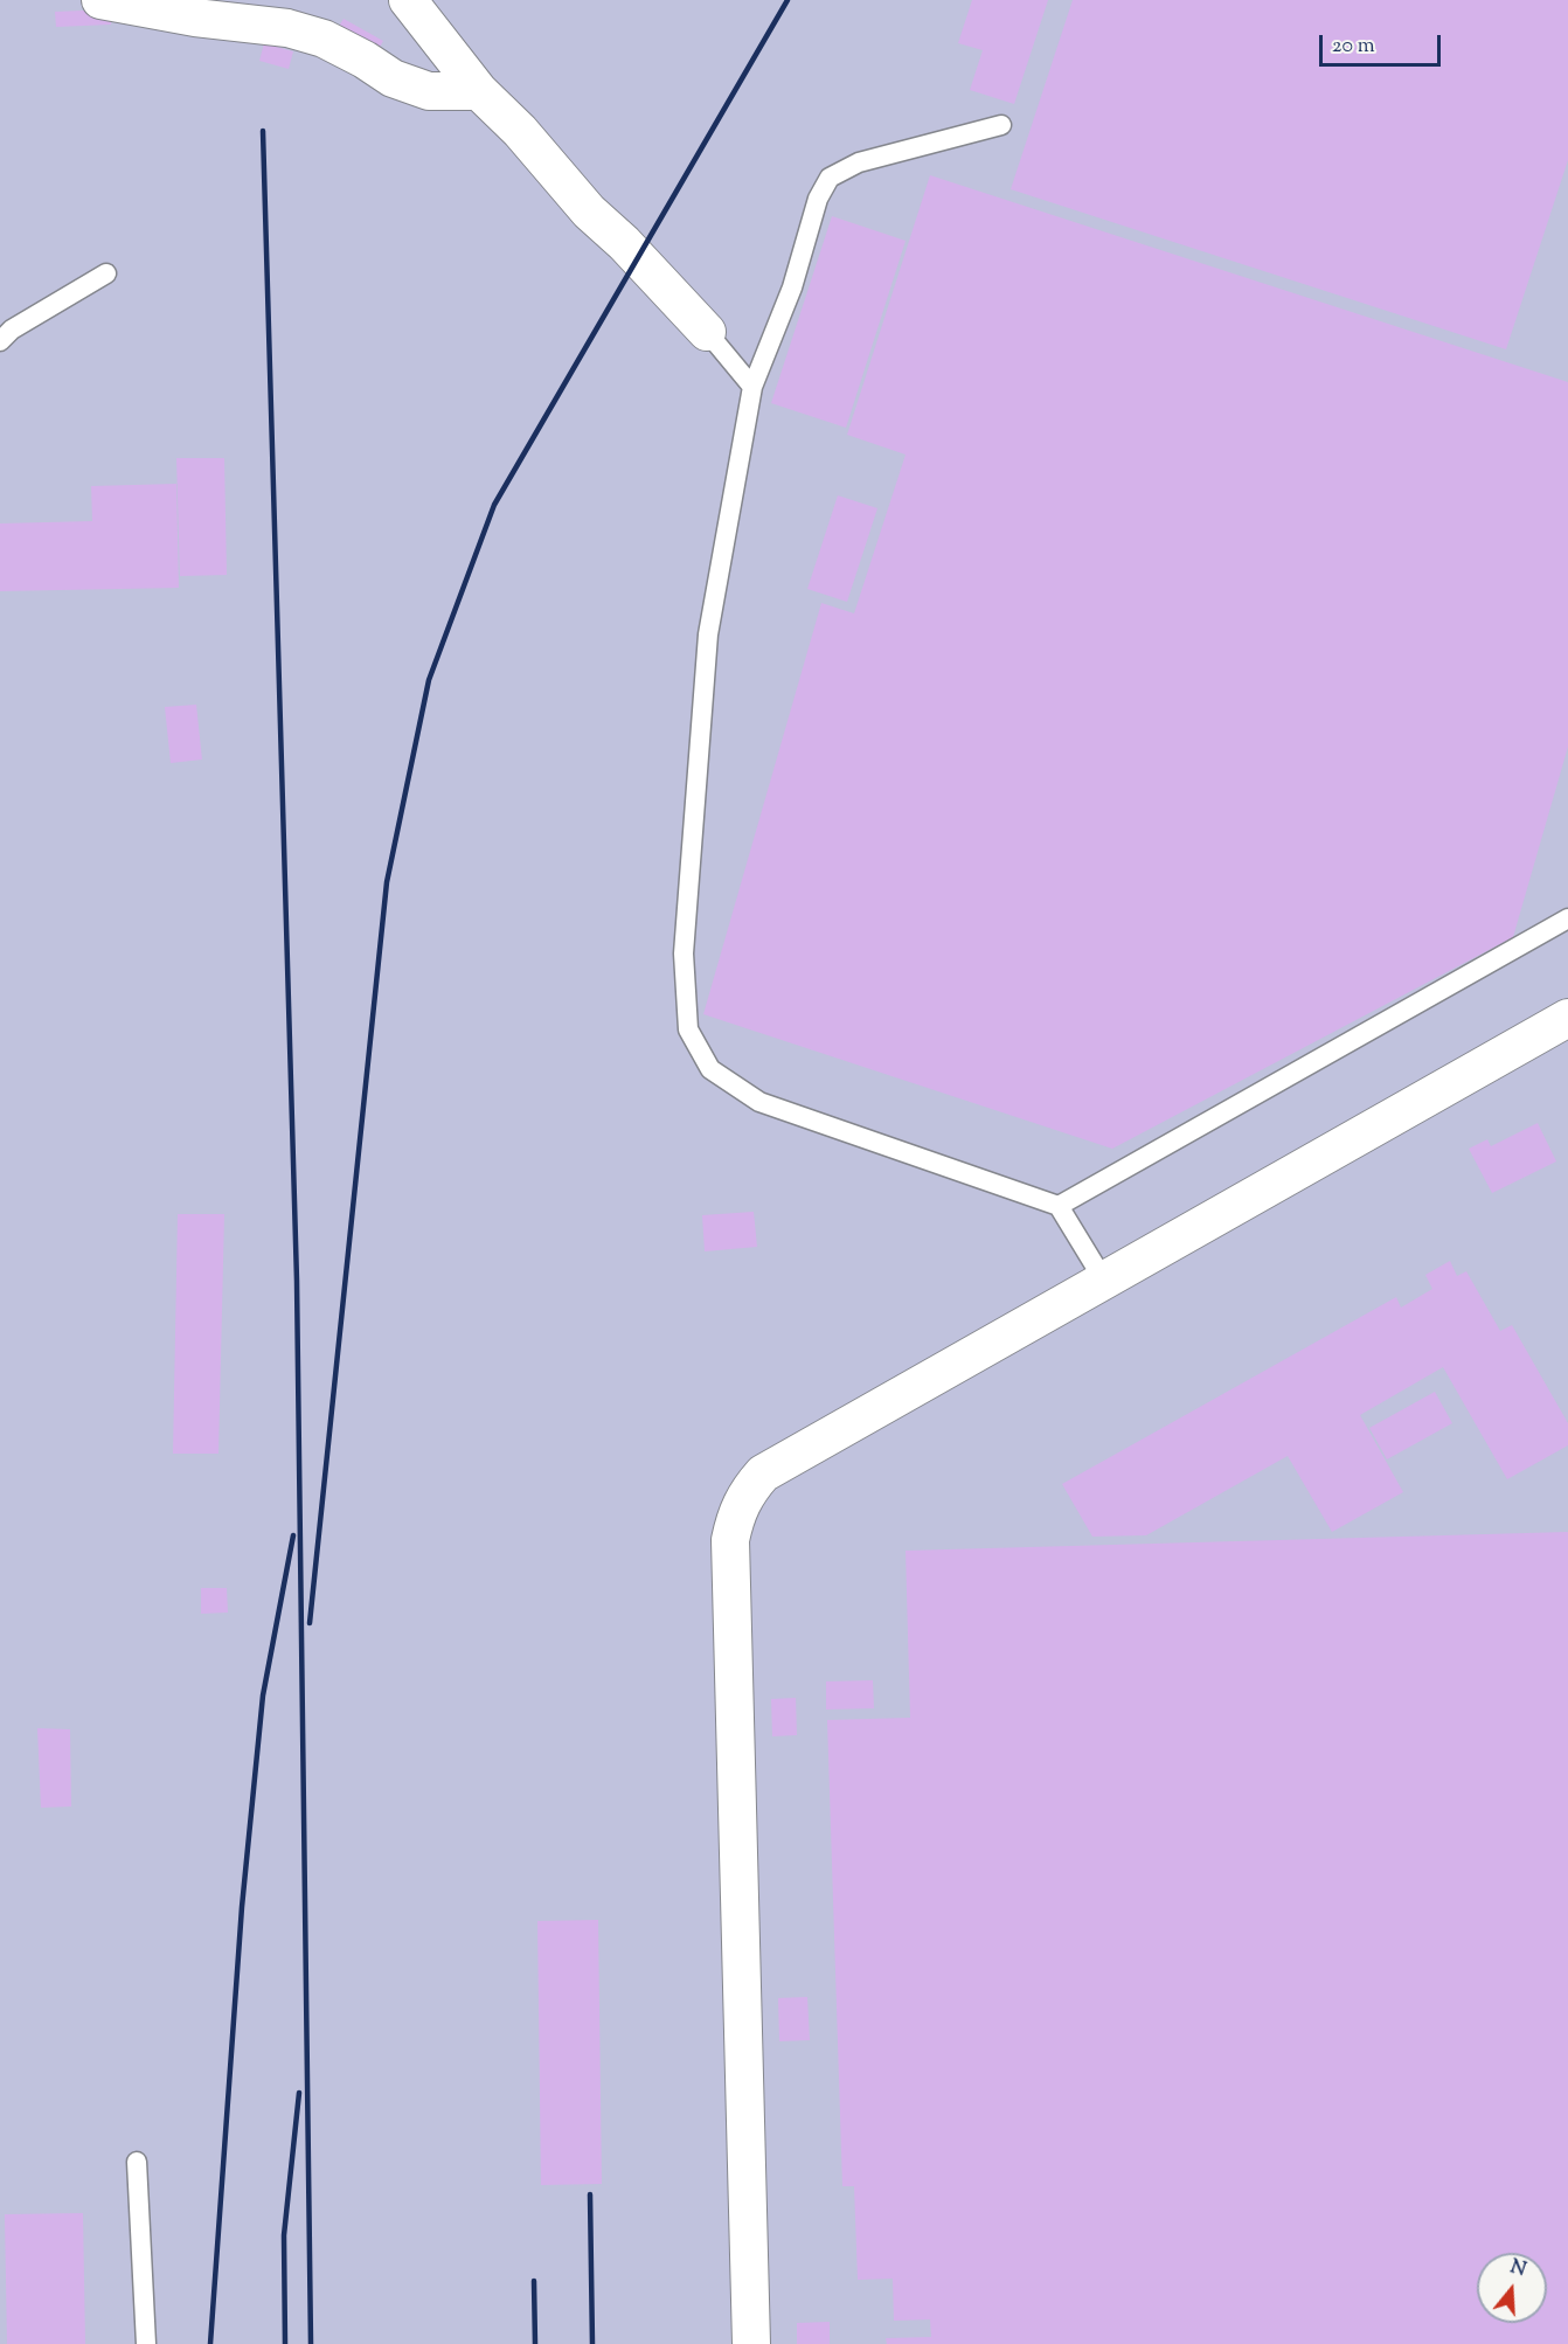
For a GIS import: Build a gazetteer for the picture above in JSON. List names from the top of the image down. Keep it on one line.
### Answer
{"scale_bar":"20 m","north":"top"}
